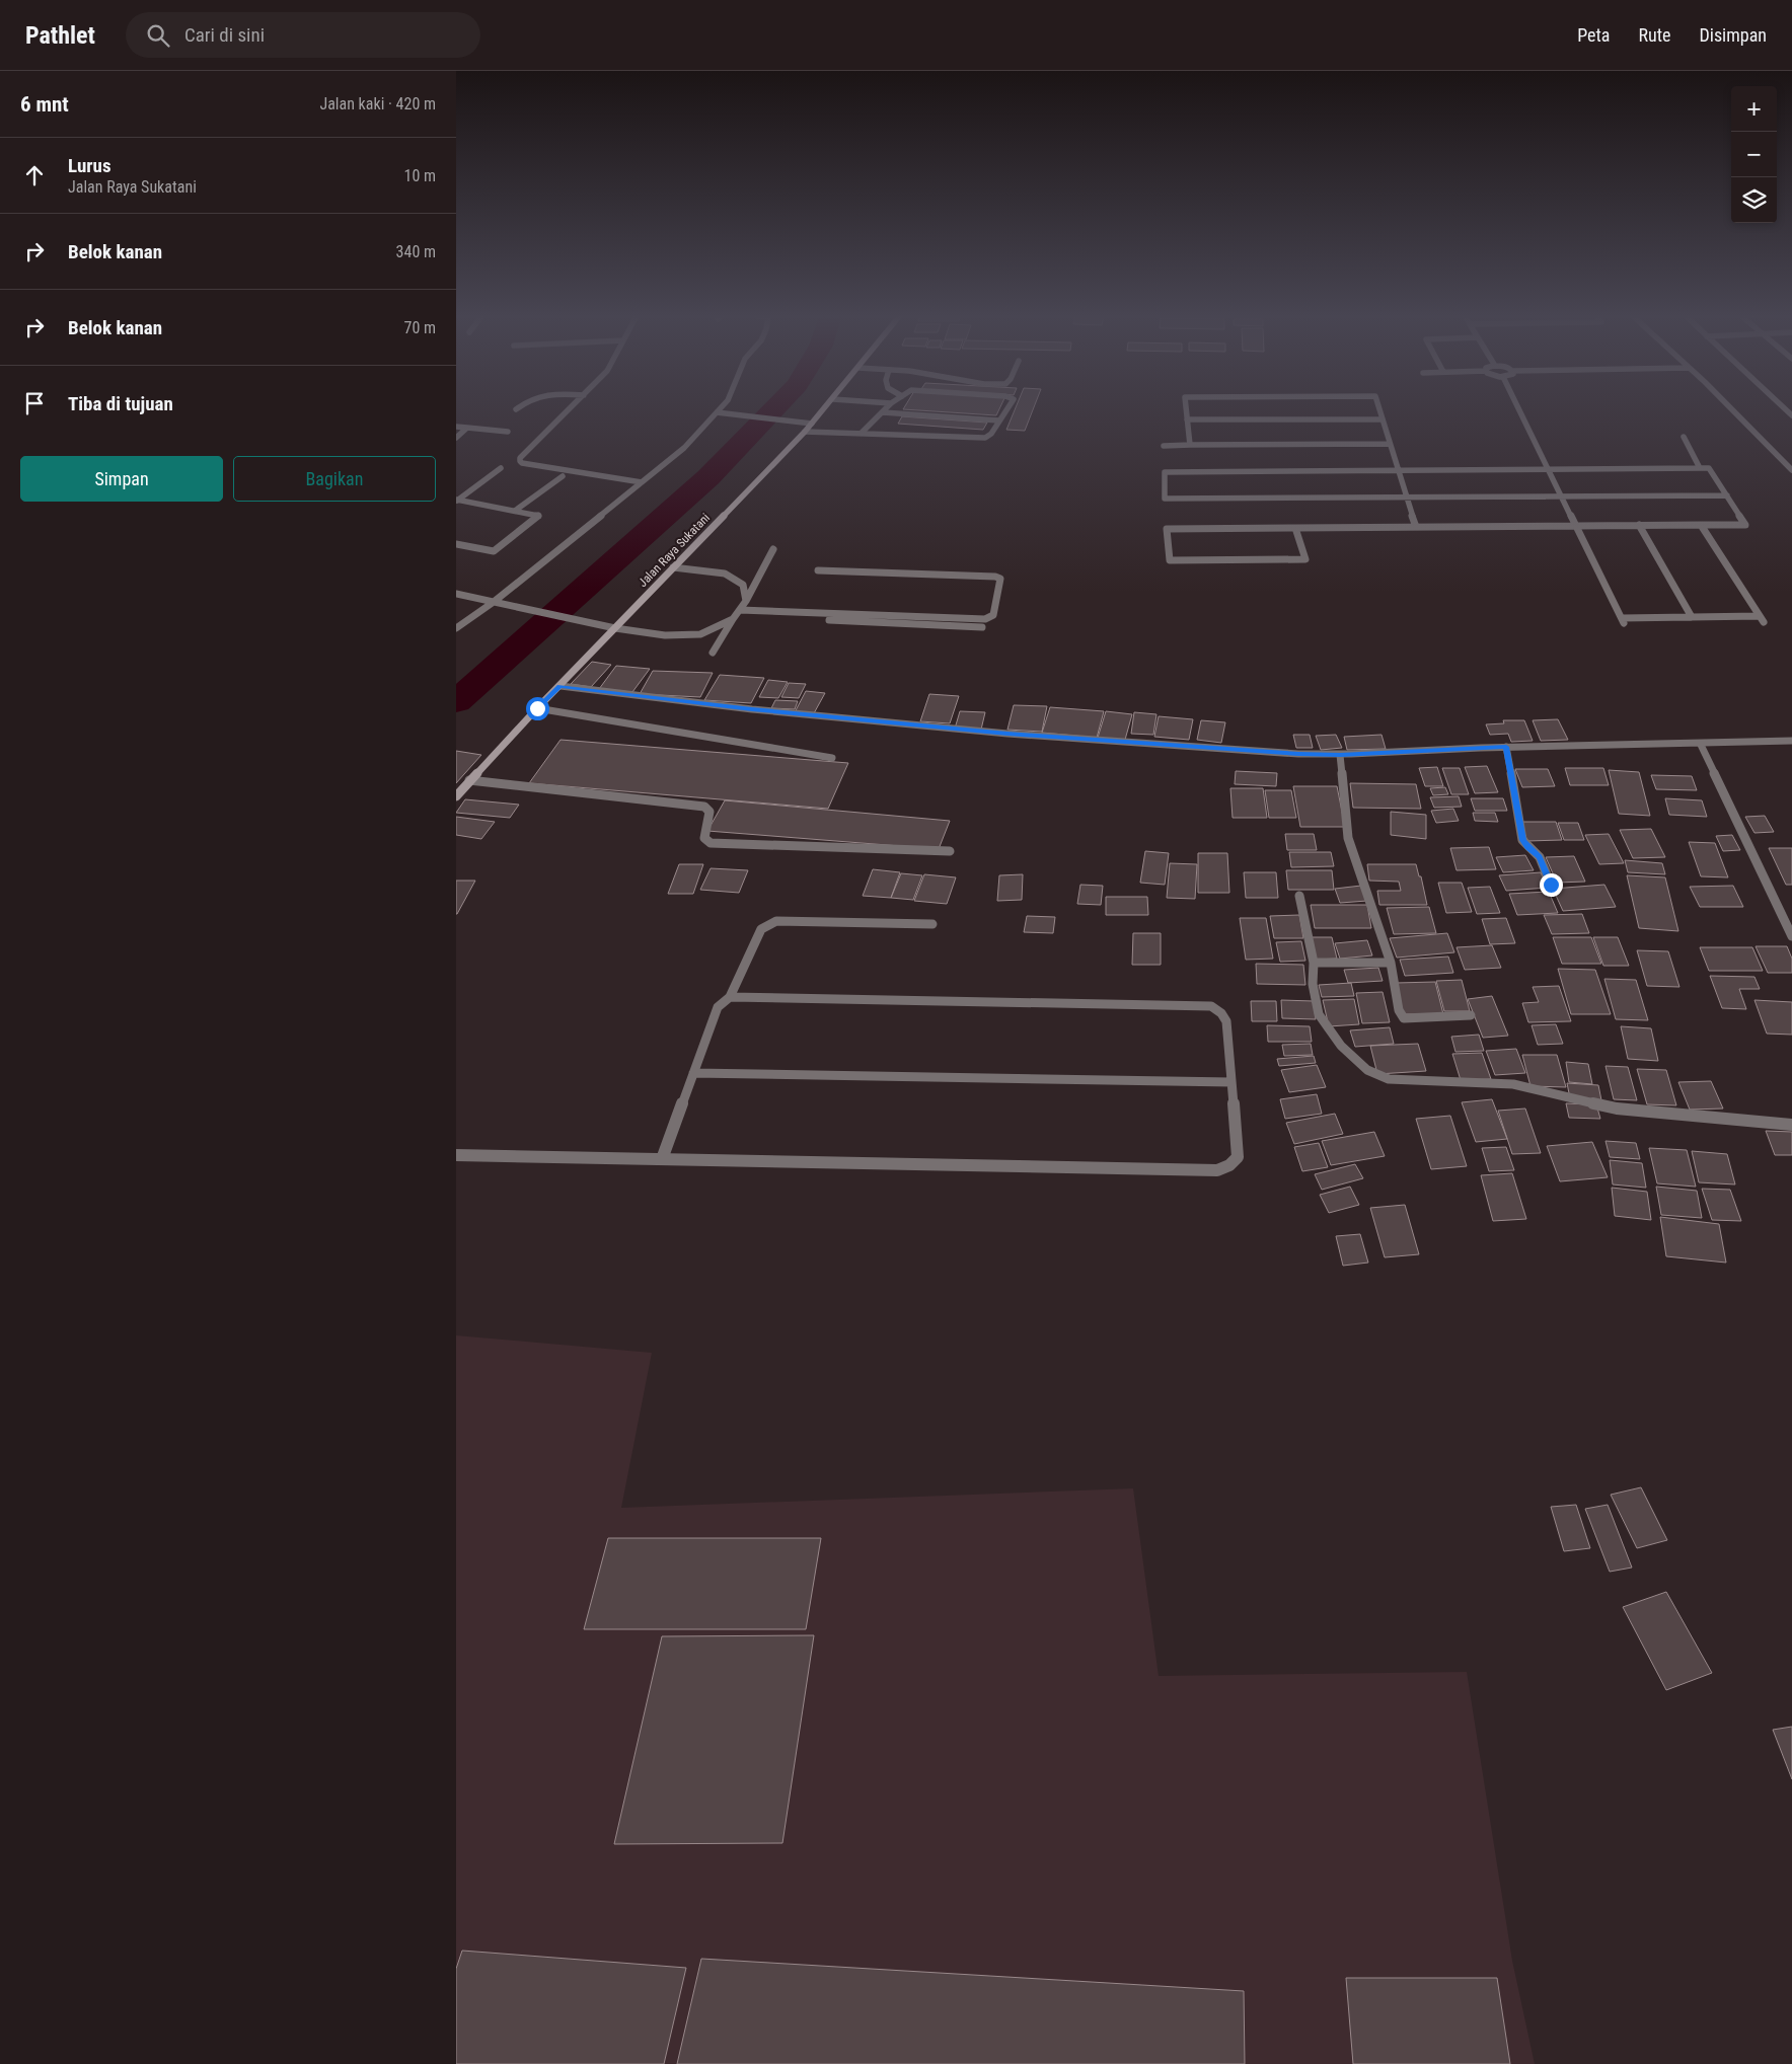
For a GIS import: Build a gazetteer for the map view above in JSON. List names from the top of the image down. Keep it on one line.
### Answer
{"streets":{"main road":["Jalan Raya Sukatani"]},"page":{"header":"Pathlet","search":"Cari di sini","nav":["Peta","Rute","Disimpan"],"heading":["6 mnt","Jalan kaki · 420 m"],"map_buttons":["+","−"],"list":[["Lurus","Jalan Raya Sukatani","10 m"],["Belok kanan","340 m"],["Belok kanan","70 m"],"Tiba di tujuan"],"buttons":["Simpan","Bagikan"]}}
